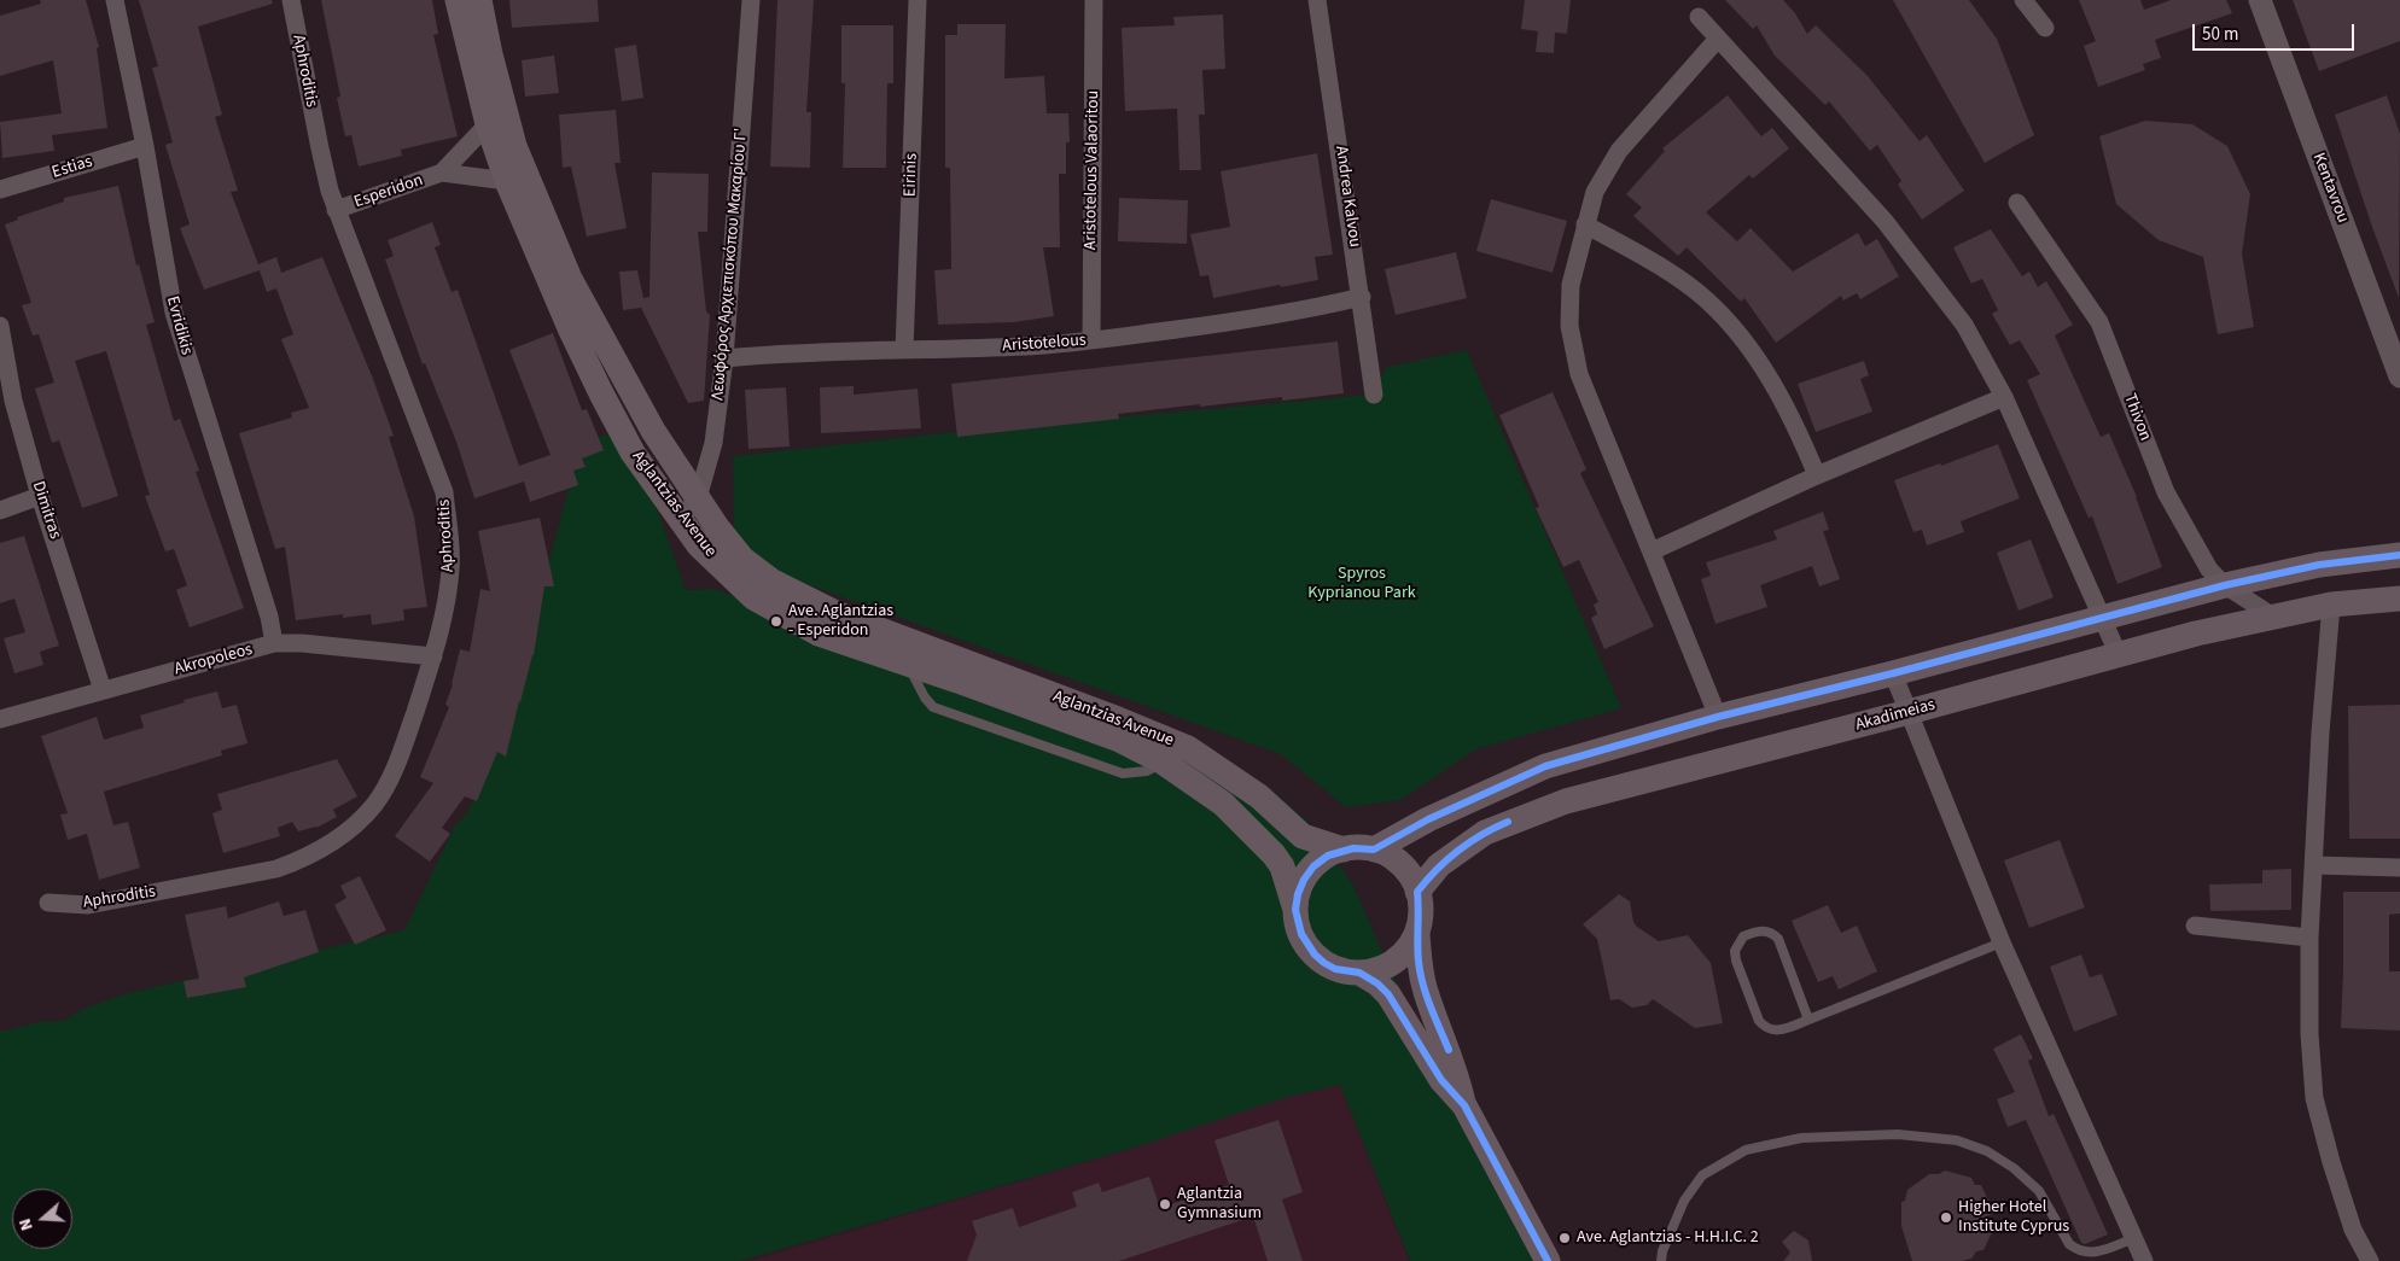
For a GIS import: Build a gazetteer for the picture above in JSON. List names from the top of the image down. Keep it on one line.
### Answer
{"streets":{"main road":["Aglantzias Avenue","Akadimeias"],"street":["Aphroditis","Estias","Aristotelous Valaoritou","Eirinis","Kentavrou","Esperidon","Andrea Kalvou","Λεωφόρος Αρχιεπισκόπου Μακαρίου Γ'","Evridikis","Aristotelous","Thivon","Dimitras","Akropoleos"]},"crossings":[["Aphroditis","Esperidon"],["Aphroditis","Akropoleos"],["Estias","Evridikis"],["Aristotelous Valaoritou","Aristotelous"],["Eirinis","Aristotelous"],["Esperidon","Aglantzias Avenue"],["Andrea Kalvou","Aristotelous"],["Λεωφόρος Αρχιεπισκόπου Μακαρίου Γ'","Aristotelous"],["Λεωφόρος Αρχιεπισκόπου Μακαρίου Γ'","Aglantzias Avenue"],["Evridikis","Akropoleos"],["Thivon","Akadimeias"],["Aglantzias Avenue","Akadimeias"],["Dimitras","Akropoleos"]],"parks":["Spyros Kyprianou Park"],"places":["Ave. Aglantzias - Esperidon","Aglantzia Gymnasium","Higher Hotel Institute Cyprus","Ave. Aglantzias - H.H.I.C. 2"],"scale_bar":"50 m","north":"left"}
